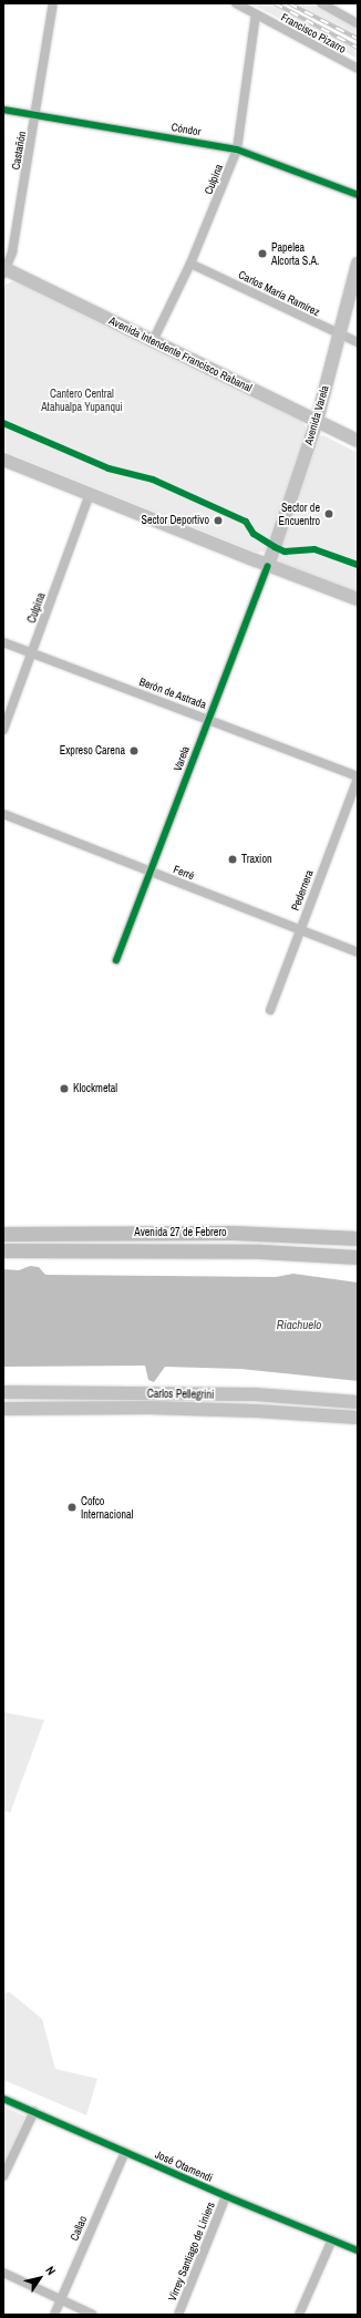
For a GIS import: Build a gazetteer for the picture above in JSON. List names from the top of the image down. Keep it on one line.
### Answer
{"streets":{"main road":["Avenida Intendente Francisco Rabanal","Avenida Varela","Avenida 27 de Febrero","Carlos Pellegrini"],"street":["Francisco Pizarro","Cóndor","Castañón","Culpina","Carlos María Ramírez","Berón de Astrada","Varela","Ferré","Pedernera","José Otamendi","Callao","Virrey Santiago de Liniers"]},"crossings":[["Francisco Pizarro","Culpina"],["Cóndor","Castañón"],["Cóndor","Culpina"],["Castañón","Avenida Intendente Francisco Rabanal"],["Culpina","Carlos María Ramírez"],["Culpina","Avenida Intendente Francisco Rabanal"],["Culpina","Berón de Astrada"],["Carlos María Ramírez","Avenida Varela"],["Avenida Intendente Francisco Rabanal","Avenida Varela"],["Avenida Varela","Varela"],["Berón de Astrada","Varela"],["Berón de Astrada","Pedernera"],["Varela","Ferré"],["Ferré","Pedernera"],["José Otamendi","Callao"],["José Otamendi","Virrey Santiago de Liniers"]],"water":["Riachuelo"],"parks":["Cantero Central Atahualpa Yupanqui"],"places":["Papelea Alcorta S.A.","Sector de Encuentro","Sector Deportivo","Expreso Carena","Traxion","Klockmetal","Cofco Internacional"],"north":"top right"}
